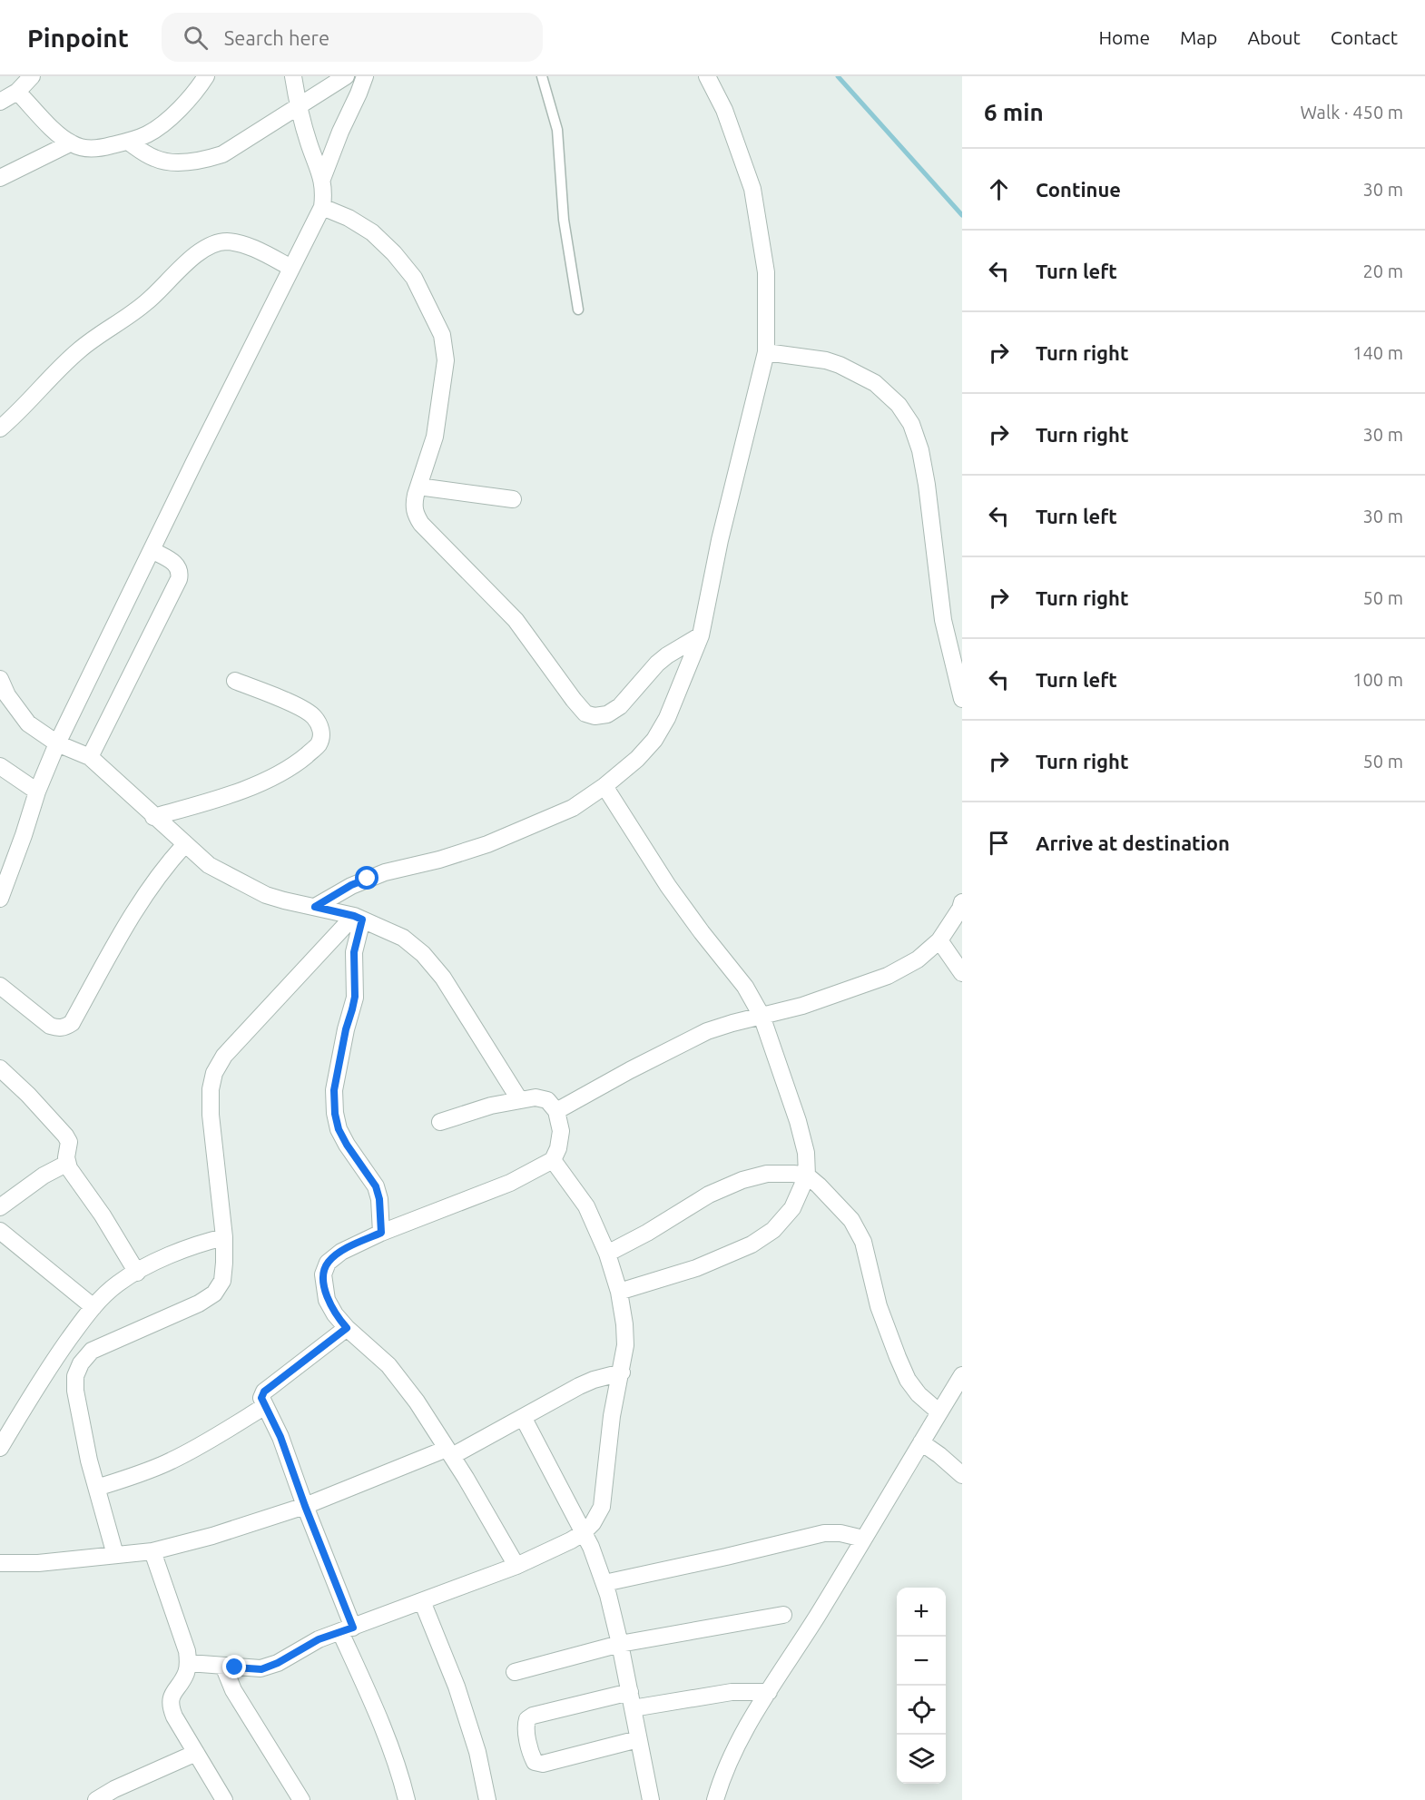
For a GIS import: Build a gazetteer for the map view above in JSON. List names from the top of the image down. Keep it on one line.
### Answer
{"page":{"header":"Pinpoint","search":"Search here","nav":["Home","Map","About","Contact"],"heading":["6 min","Walk · 450 m"],"list":[["Continue","30 m"],["Turn left","20 m"],["Turn right","140 m"],["Turn right","30 m"],["Turn left","30 m"],["Turn right","50 m"],["Turn left","100 m"],["Turn right","50 m"],"Arrive at destination"],"map_buttons":["+","−"]}}
